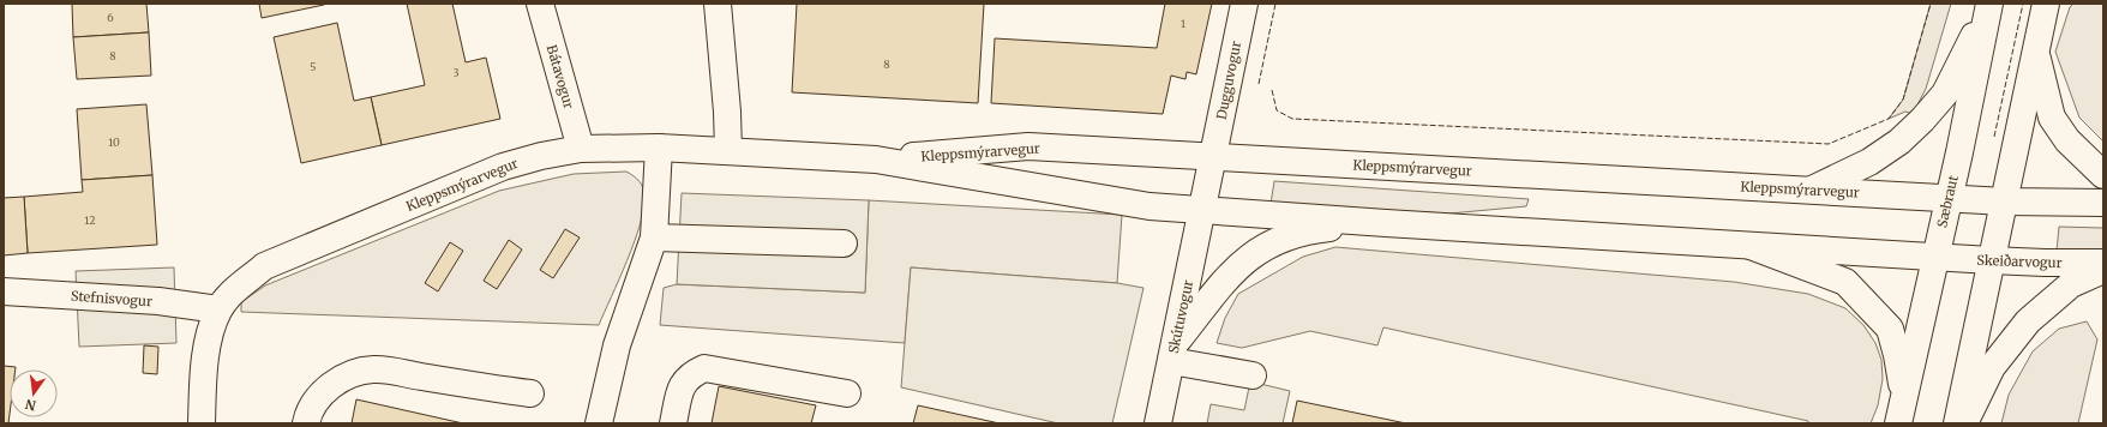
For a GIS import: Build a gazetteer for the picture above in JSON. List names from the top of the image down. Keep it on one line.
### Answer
{"streets":{"main road":["Bátavogur","Dugguvogur","Kleppsmýrarvegur","Sæbraut","Skeiðarvogur","Stefnisvogur","Skútuvogur"]},"crossings":[["Bátavogur","Kleppsmýrarvegur"],["Dugguvogur","Kleppsmýrarvegur"],["Dugguvogur","Skútuvogur"],["Kleppsmýrarvegur","Sæbraut"],["Kleppsmýrarvegur","Skeiðarvogur"],["Kleppsmýrarvegur","Stefnisvogur"],["Kleppsmýrarvegur","Skútuvogur"],["Sæbraut","Skeiðarvogur"]],"house_numbers":["6","1","8","8","5","3","10","12"],"north":"bottom"}
